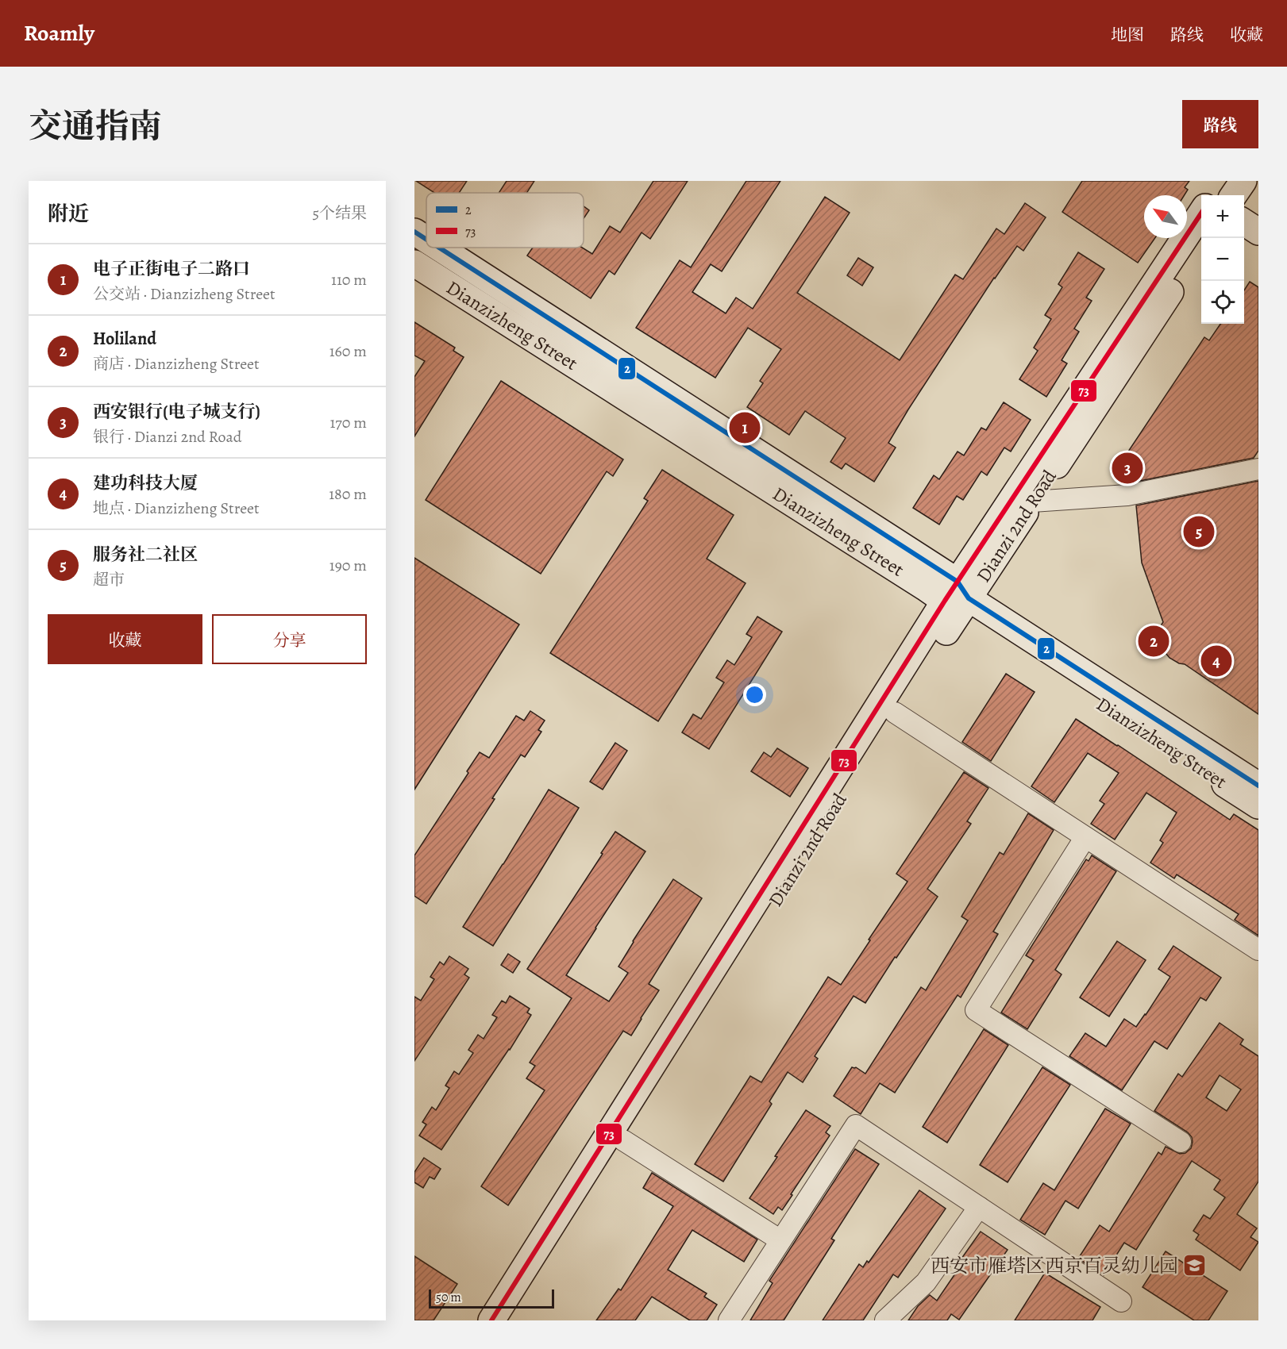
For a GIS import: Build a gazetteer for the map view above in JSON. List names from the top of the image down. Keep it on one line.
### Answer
{"streets":{"main road":["Dianzizheng Street","Dianzi 2nd Road"]},"crossings":[["Dianzizheng Street","Dianzi 2nd Road"]],"places":{"school or university":["西安市雁塔区西京百灵幼儿园"]},"lines":["transit line 73","transit line 2"],"legend":["2","73"],"scale_bar":"50 m","north":"top left","page":{"header":"Roamly","nav":["地图","路线","收藏"],"title":"交通指南","buttons":["路线",["收藏","分享"]],"heading":["附近","5个结果"],"map_buttons":["+","−"],"list":[{"mark":"1","name":"电子正街电子二路口","note":"公交站 · Dianzizheng Street","value":"110 m"},{"mark":"2","name":"Holiland","note":"商店 · Dianzizheng Street","value":"160 m"},{"mark":"3","name":"西安银行(电子城支行)","note":"银行 · Dianzi 2nd Road","value":"170 m"},{"mark":"4","name":"建功科技大厦","note":"地点 · Dianzizheng Street","value":"180 m"},{"mark":"5","name":"服务社二社区","note":"超市","value":"190 m"}],"pins":["1","3","5","2","4"],"scale":"50 m"}}
